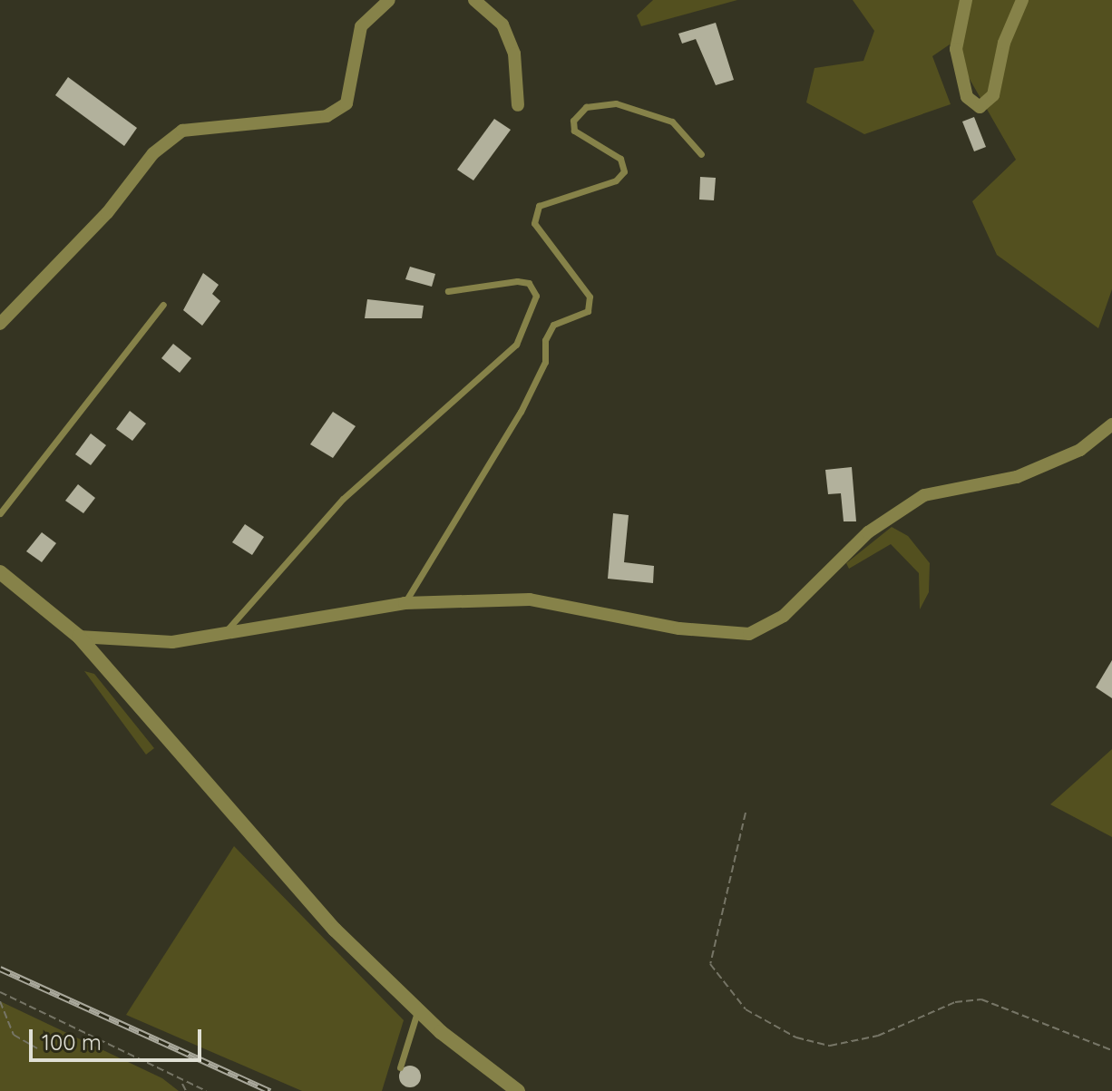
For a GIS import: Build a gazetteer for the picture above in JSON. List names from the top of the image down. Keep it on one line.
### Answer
{"scale_bar":"100 m"}
